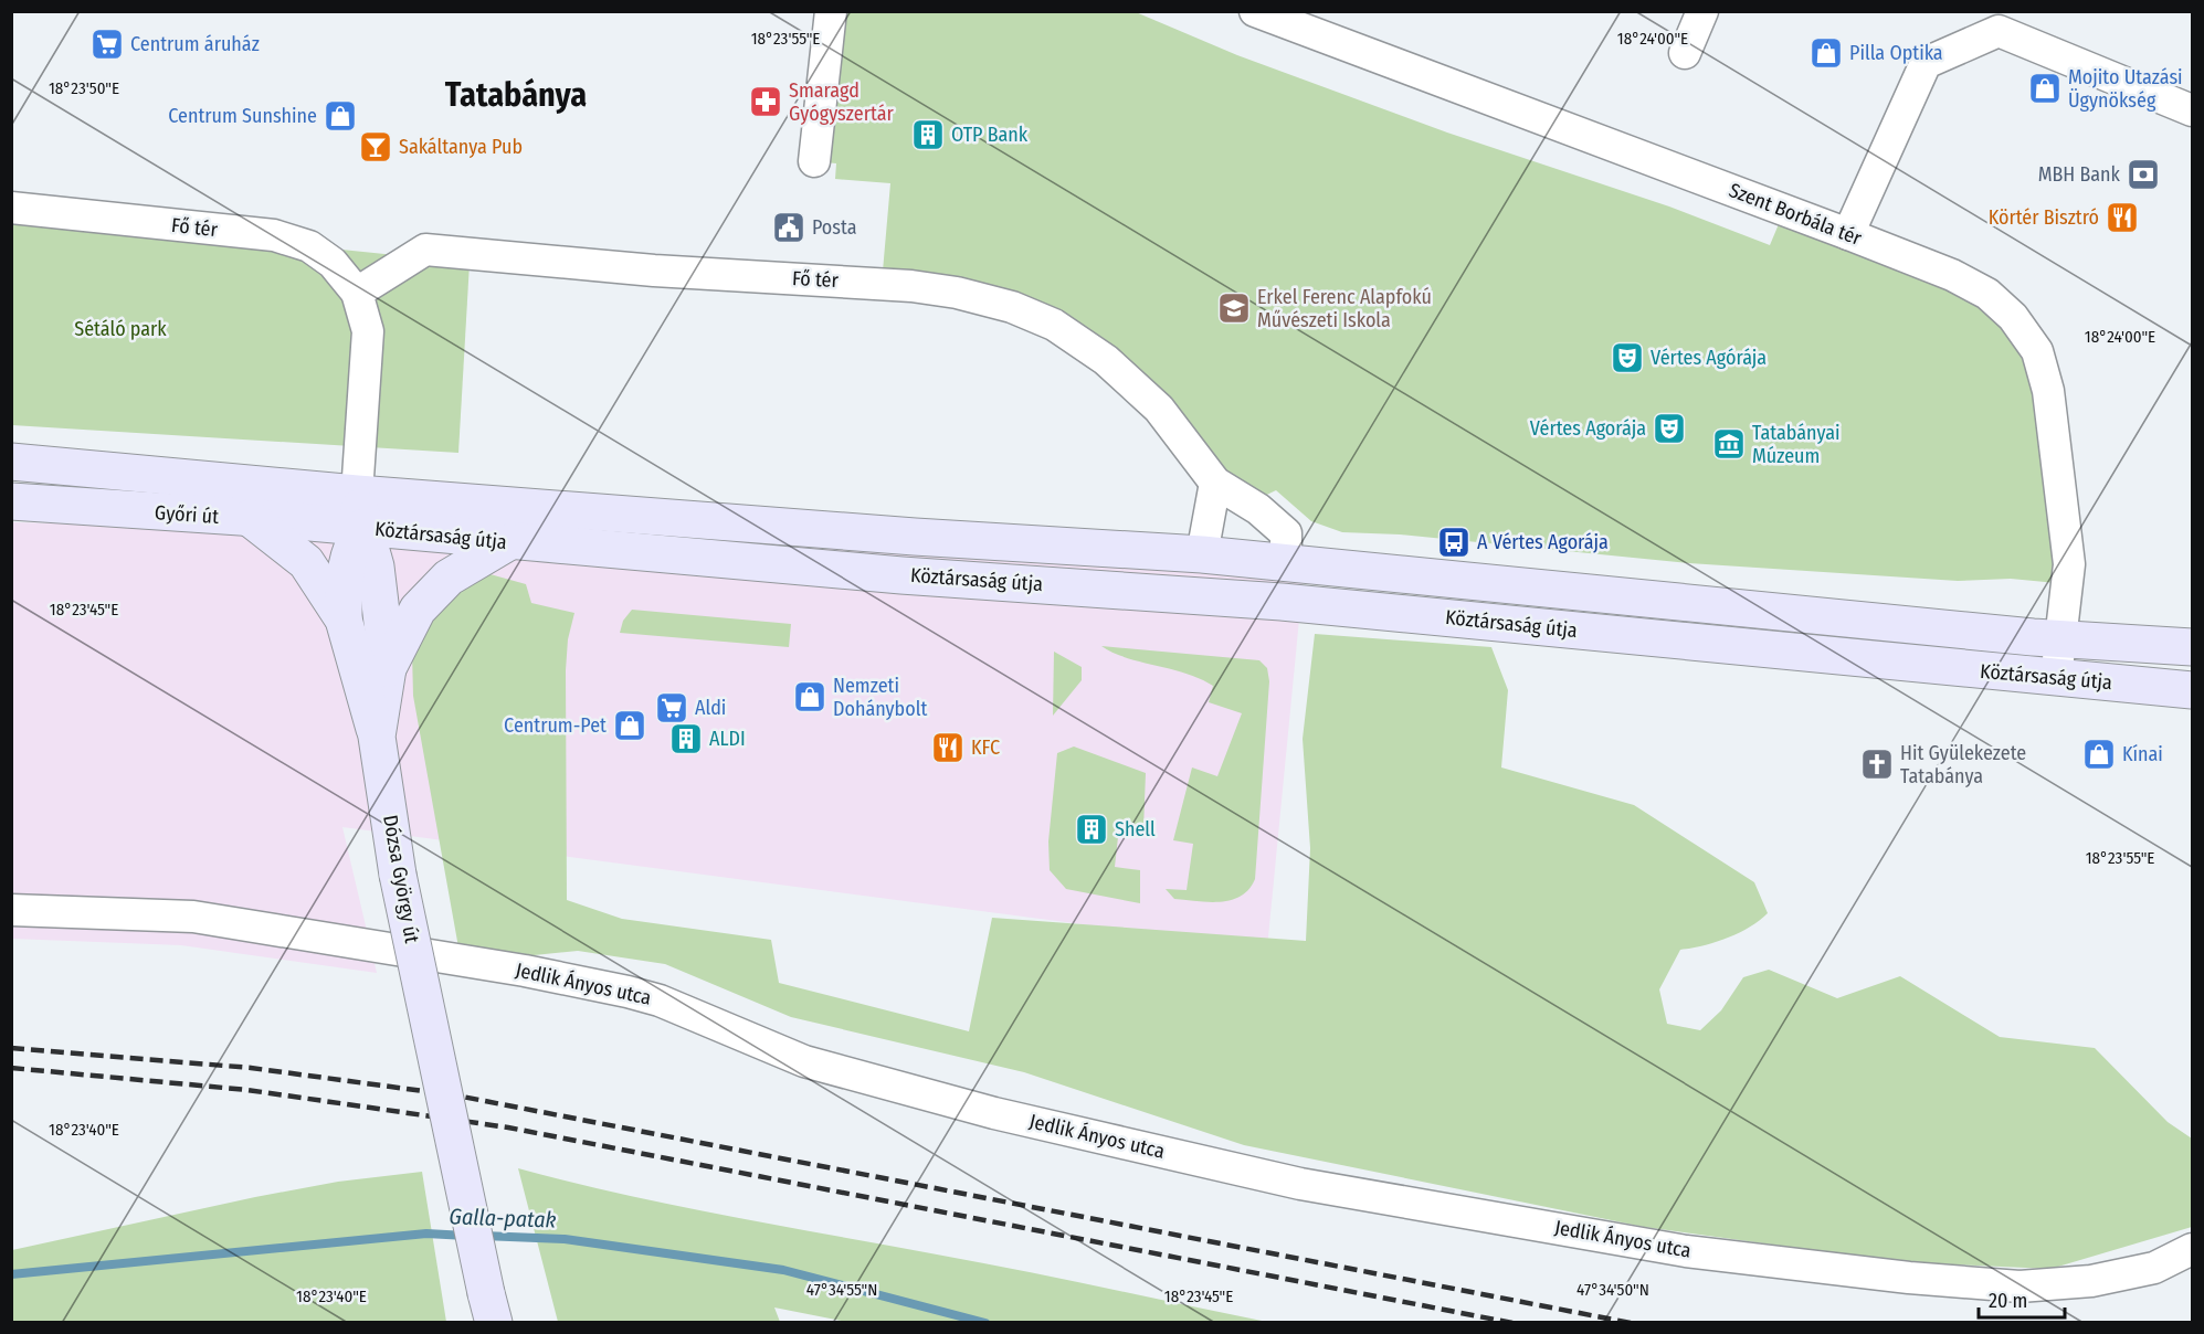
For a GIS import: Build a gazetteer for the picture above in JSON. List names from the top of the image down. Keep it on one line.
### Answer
{"streets":{"street":["Szent Borbála tér","Fő tér","Győri út","Köztársaság útja","Dózsa György út","Jedlik Ányos utca"]},"crossings":[["Szent Borbála tér","Köztársaság útja"],["Fő tér","Győri út"],["Fő tér","Köztársaság útja"],["Fő tér","Dózsa György út"],["Győri út","Köztársaság útja"],["Győri út","Dózsa György út"],["Köztársaság útja","Dózsa György út"]],"districts":["Tatabánya"],"water":["Galla-patak"],"parks":["Sétáló park"],"places":{"supermarket":["Centrum áruház","Aldi"],"shop":["Pilla Optika","Mojito Utazási Ügynökség","Centrum Sunshine","Nemzeti Dohánybolt","Centrum-Pet","Kínai"],"pharmacy":["Smaragd Gyógyszertár"],"building":["OTP Bank","ALDI","Shell"],"bar":["Sakáltanya Pub"],"bank":["MBH Bank"],"restaurant":["Körtér Bisztró","KFC"],"public building":["Posta"],"school or university":["Erkel Ferenc Alapfokú Művészeti Iskola"],"theatre":["Vértes Agórája","Vértes Agorája"],"museum":["Tatabányai Múzeum"],"bus stop":["A Vértes Agorája"],"church":["Hit Gyülekezete Tatabánya"]},"scale_bar":"20 m","coordinates":["18°23'55\"E","18°24'00\"E","18°23'50\"E","18°23'45\"E","18°23'40\"E","47°34'55\"N","47°34'50\"N"]}
